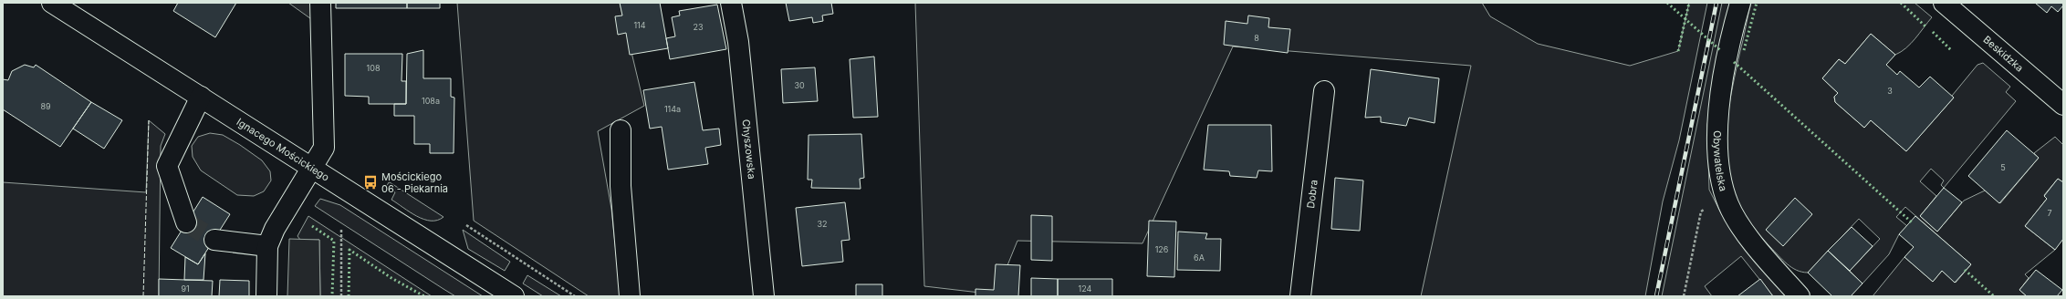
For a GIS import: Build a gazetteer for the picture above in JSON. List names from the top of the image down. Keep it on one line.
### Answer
{"streets":{"street":["Beskidzka","Ignacego Mościckiego","Chyszowska","Obywatelska","Dobra"]},"places":{"bus stop":["Mościckiego 06 - Piekarnia"]},"house_numbers":["114","23","8","108","30","3","108a","89","114a","5","7","32","126","6A","91","124"]}
